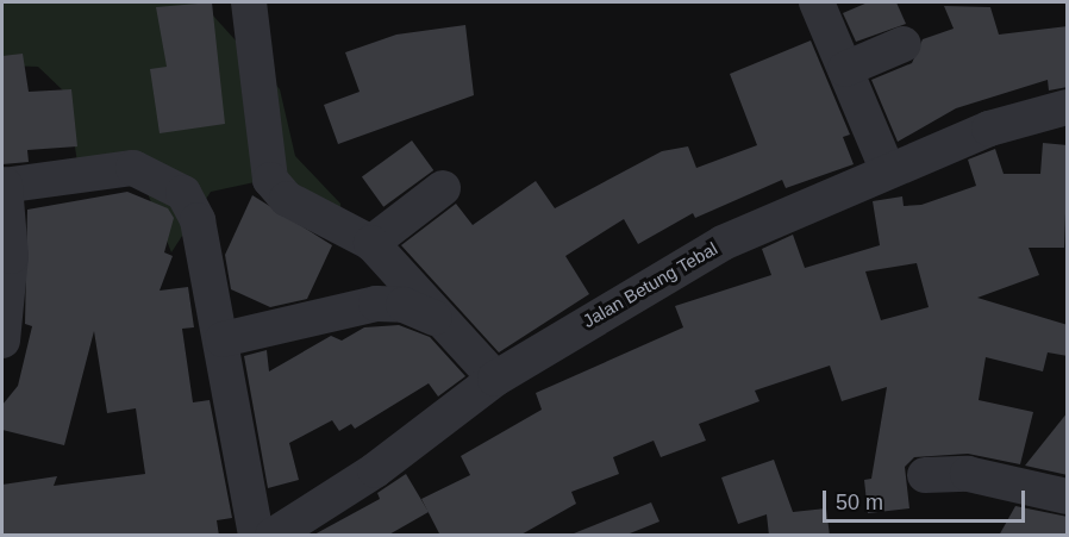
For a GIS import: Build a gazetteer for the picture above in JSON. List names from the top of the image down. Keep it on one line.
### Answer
{"streets":{"street":["Jalan Betung Tebal"]},"scale_bar":"50 m"}
